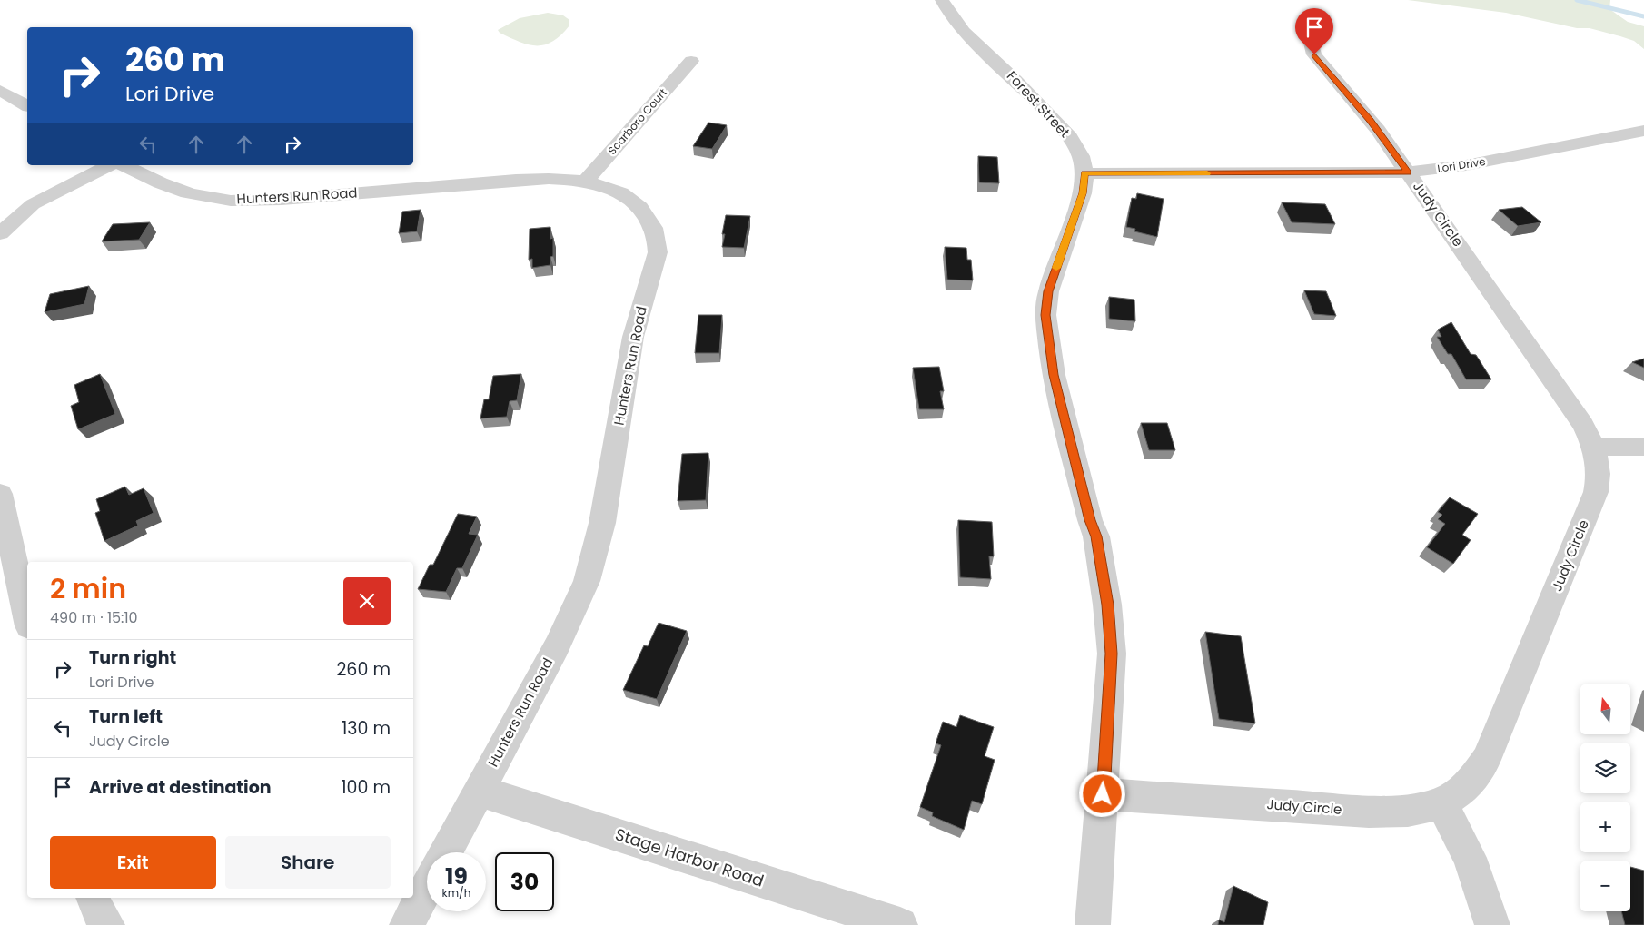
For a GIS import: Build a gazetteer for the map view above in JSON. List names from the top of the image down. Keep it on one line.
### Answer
{"streets":{"street":["Forest Street","Scarboro Court","Lori Drive","Hunters Run Road","Judy Circle","Stage Harbor Road"]},"crossings":[["Forest Street","Lori Drive"],["Forest Street","Judy Circle"],["Scarboro Court","Hunters Run Road"],["Lori Drive","Judy Circle"],["Hunters Run Road","Stage Harbor Road"]],"north":"top","page":{"turn":["260 m","Lori Drive"],"heading":["2 min","490 m · 15:10"],"list":[{"name":"Turn right","note":"Lori Drive","value":"260 m"},{"name":"Turn left","note":"Judy Circle","value":"130 m"},{"name":"Arrive at destination","value":"100 m"}],"map_buttons":["+","−"],"buttons":["Exit","Share"],"speed":"19 km/h","limit":"30"}}
